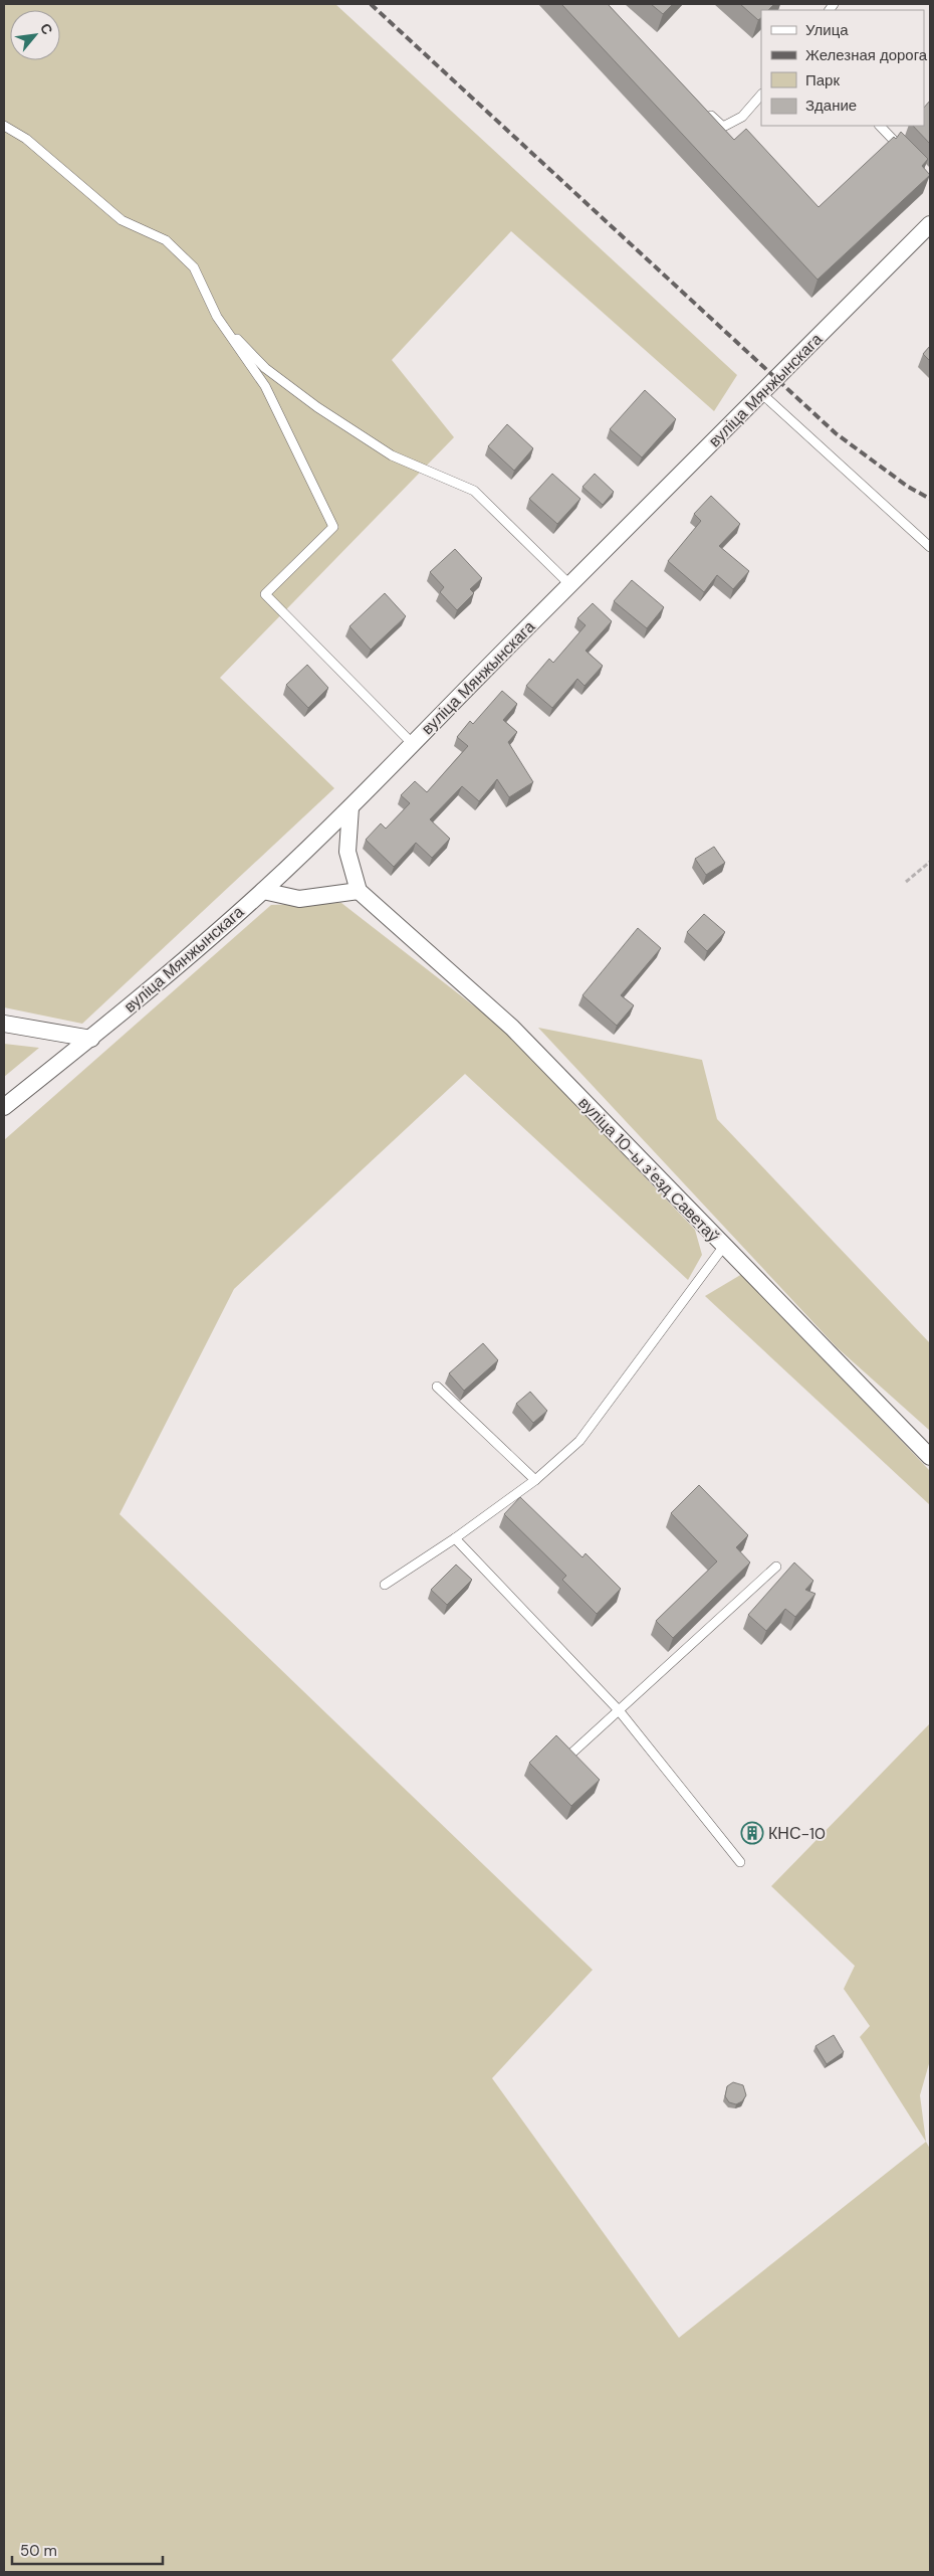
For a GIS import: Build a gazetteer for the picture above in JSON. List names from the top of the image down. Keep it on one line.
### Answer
{"streets":{"street":["вуліца Мянжынскага","вуліца 10-ы зʼезд Саветаў"]},"places":{"building":["КНС-10"]},"legend":["Улица","Железная дорога","Парк","Здание"],"scale_bar":"50 m","north":"top right"}
